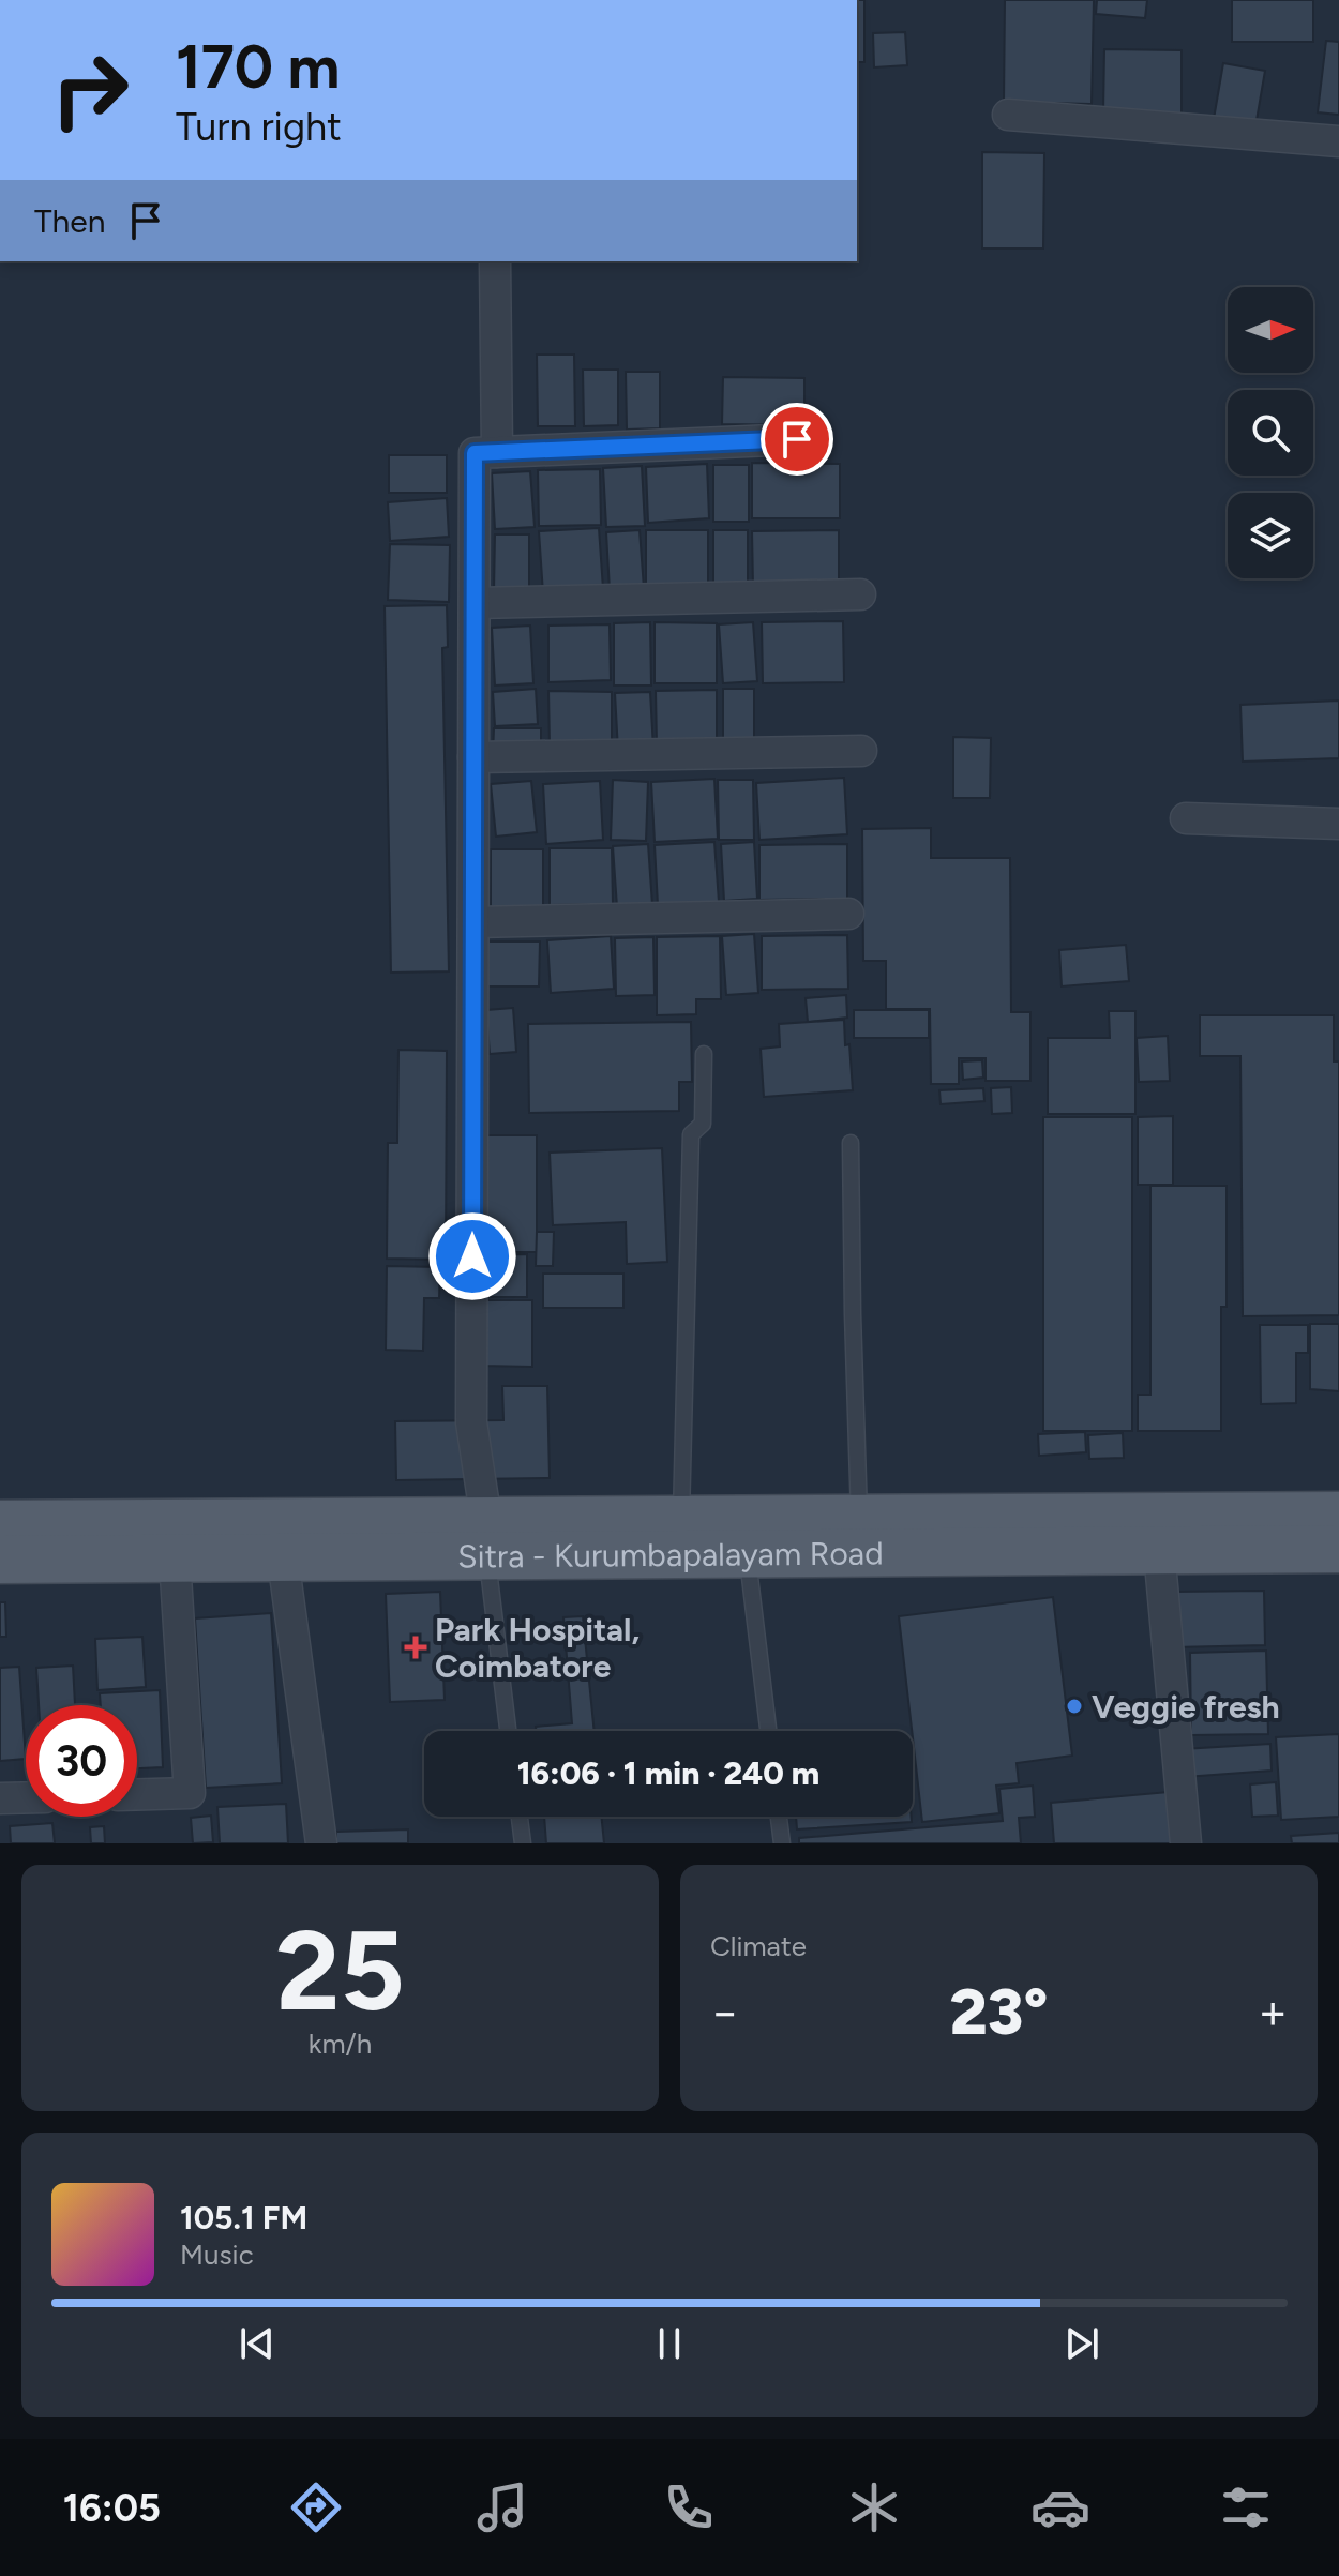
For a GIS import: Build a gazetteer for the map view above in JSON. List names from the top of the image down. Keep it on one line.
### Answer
{"streets":{"main road":["Sitra - Kurumbapalayam Road"]},"places":{"health":["Park Hospital, Coimbatore"],"other":["Veggie fresh"]},"north":"right","page":{"turn":["170 m","Turn right"],"then":"Then","limit":"30","trip":"16:06 · 1 min · 240 m","tile":[["25","km/h"],"Climate"],"heat":["−","23°","+"],"song":["105.1 FM","Music"],"tabs":"16:05"}}
